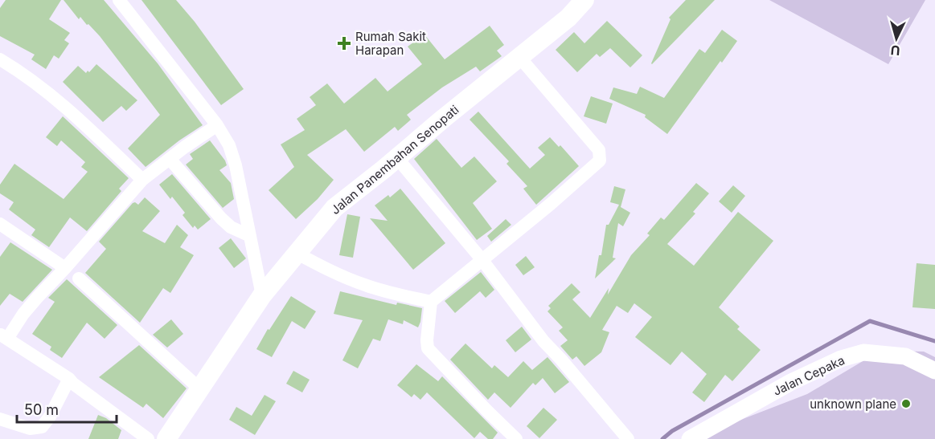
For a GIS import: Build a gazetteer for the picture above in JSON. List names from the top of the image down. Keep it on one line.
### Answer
{"streets":{"main road":["Jalan Panembahan Senopati"],"street":["Jalan Cepaka"]},"places":{"health":["Rumah Sakit Harapan"],"other":["unknown plane"]},"scale_bar":"50 m","north":"bottom"}
